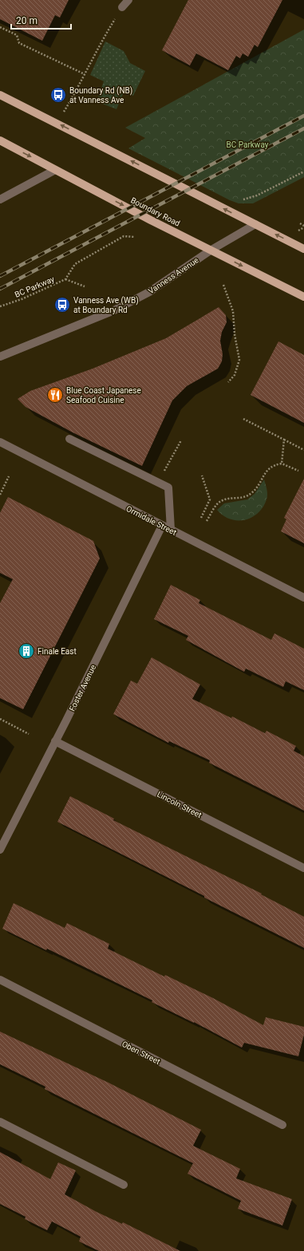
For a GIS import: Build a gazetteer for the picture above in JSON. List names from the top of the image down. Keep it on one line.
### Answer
{"streets":{"main road":["Boundary Road"],"street":["Vanness Avenue","Ormidale Street","Foster Avenue","Lincoln Street","Oben Street"],"path":["BC Parkway"]},"crossings":[["Boundary Road","Vanness Avenue"],["Ormidale Street","Foster Avenue"],["Foster Avenue","Lincoln Street"]],"parks":["BC Parkway"],"places":{"bus stop":["Boundary Rd (NB) at Vanness Ave","Vanness Ave (WB) at Boundary Rd"],"restaurant":["Blue Coast Japanese Seafood Cuisine"],"building":["Finale East"]},"scale_bar":"20 m"}
